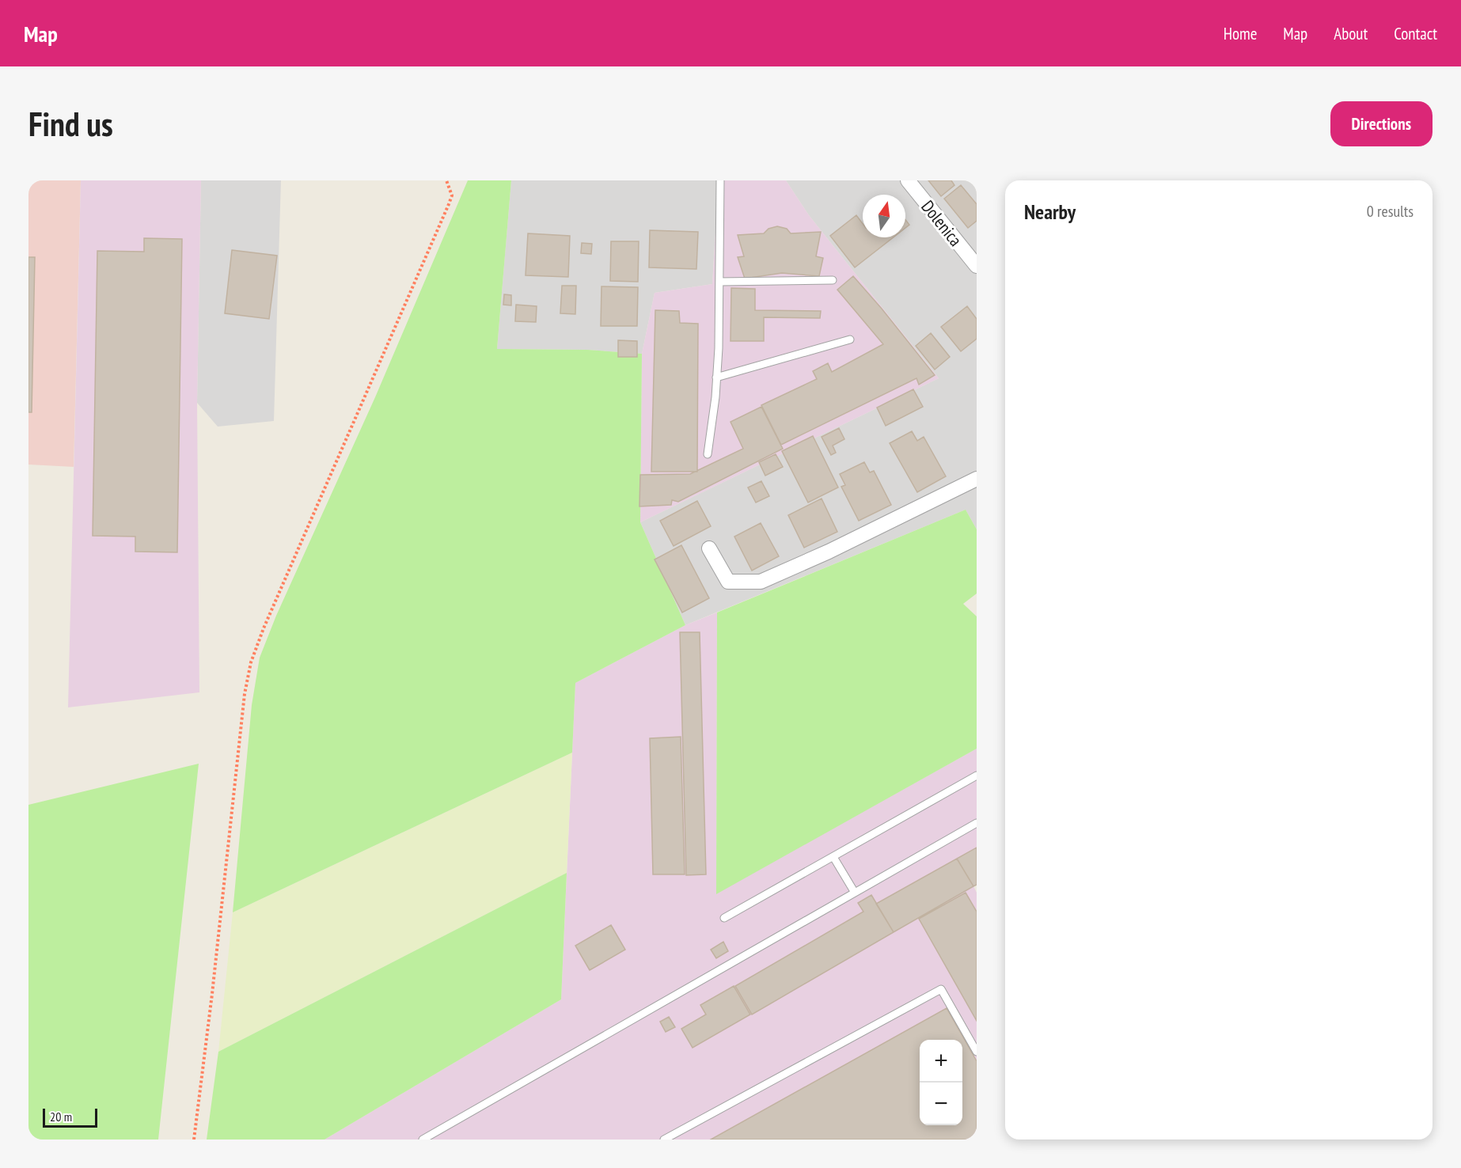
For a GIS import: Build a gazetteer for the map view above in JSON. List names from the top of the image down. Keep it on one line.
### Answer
{"streets":{"street":["Dolenica"]},"scale_bar":"20 m","north":"top","page":{"header":"Map","nav":["Home","Map","About","Contact"],"buttons":"Directions","title":"Find us","heading":["Nearby","0 results"],"map_buttons":["+","−"],"scale":"20 m"}}
